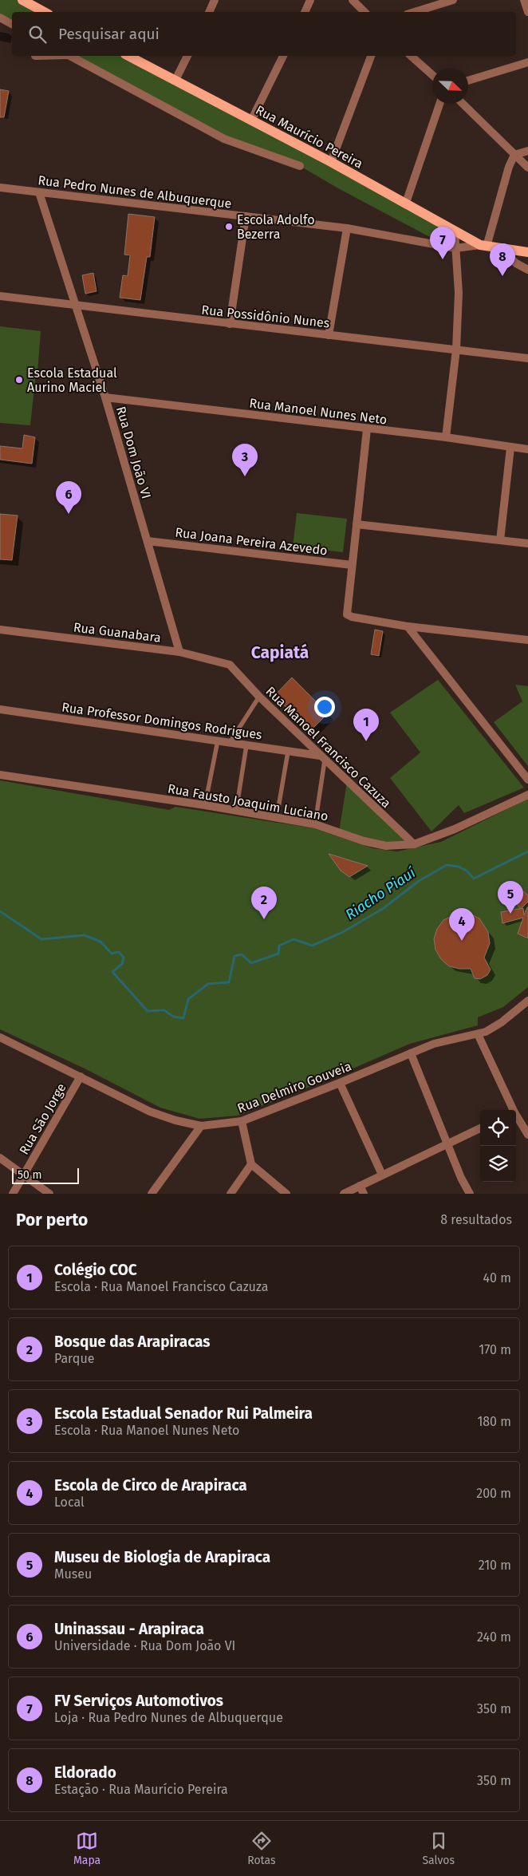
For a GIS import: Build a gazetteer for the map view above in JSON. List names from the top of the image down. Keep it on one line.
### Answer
{"streets":{"main road":["Rua Maurício Pereira"],"street":["Rua Pedro Nunes de Albuquerque","Rua Possidônio Nunes","Rua Manoel Nunes Neto","Rua Dom João VI","Rua Joana Pereira Azevedo","Rua Guanabara","Rua Professor Domingos Rodrigues","Rua Manoel Francisco Cazuza","Rua Fausto Joaquim Luciano","Rua Delmiro Gouveia","Rua São Jorge"]},"crossings":[["Rua Maurício Pereira","Rua Pedro Nunes de Albuquerque"],["Rua Pedro Nunes de Albuquerque","Rua Dom João VI"],["Rua Possidônio Nunes","Rua Dom João VI"],["Rua Manoel Nunes Neto","Rua Dom João VI"],["Rua Dom João VI","Rua Joana Pereira Azevedo"],["Rua Dom João VI","Rua Guanabara"],["Rua Guanabara","Rua Manoel Francisco Cazuza"],["Rua Professor Domingos Rodrigues","Rua Manoel Francisco Cazuza"],["Rua Manoel Francisco Cazuza","Rua Fausto Joaquim Luciano"],["Rua Delmiro Gouveia","Rua São Jorge"]],"districts":["Capiatá"],"water":["Riacho Piauí"],"places":["Escola Adolfo Bezerra","Escola Estadual Aurino Maciel"],"scale_bar":"50 m","north":"bottom right","page":{"search":"Pesquisar aqui","pins":["7","8","3","6","1","5","2","4"],"scale":"50 m","heading":["Por perto","8 resultados"],"list":[{"mark":"1","name":"Colégio COC","note":"Escola · Rua Manoel Francisco Cazuza","value":"40 m"},{"mark":"2","name":"Bosque das Arapiracas","note":"Parque","value":"170 m"},{"mark":"3","name":"Escola Estadual Senador Rui Palmeira","note":"Escola · Rua Manoel Nunes Neto","value":"180 m"},{"mark":"4","name":"Escola de Circo de Arapiraca","note":"Local","value":"200 m"},{"mark":"5","name":"Museu de Biologia de Arapiraca","note":"Museu","value":"210 m"},{"mark":"6","name":"Uninassau - Arapiraca","note":"Universidade · Rua Dom João VI","value":"240 m"},{"mark":"7","name":"FV Serviços Automotivos","note":"Loja · Rua Pedro Nunes de Albuquerque","value":"350 m"},{"mark":"8","name":"Eldorado","note":"Estação · Rua Maurício Pereira","value":"350 m"}],"nav":["Mapa","Rotas","Salvos"]}}
